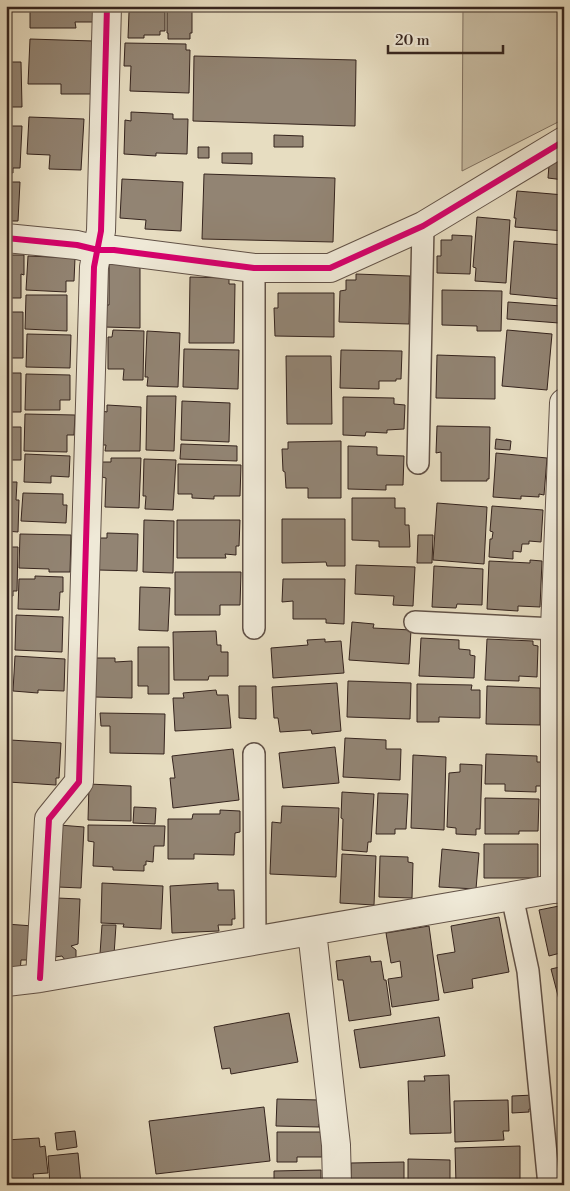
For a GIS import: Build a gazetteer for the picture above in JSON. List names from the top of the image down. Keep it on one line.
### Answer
{"scale_bar":"20 m"}
